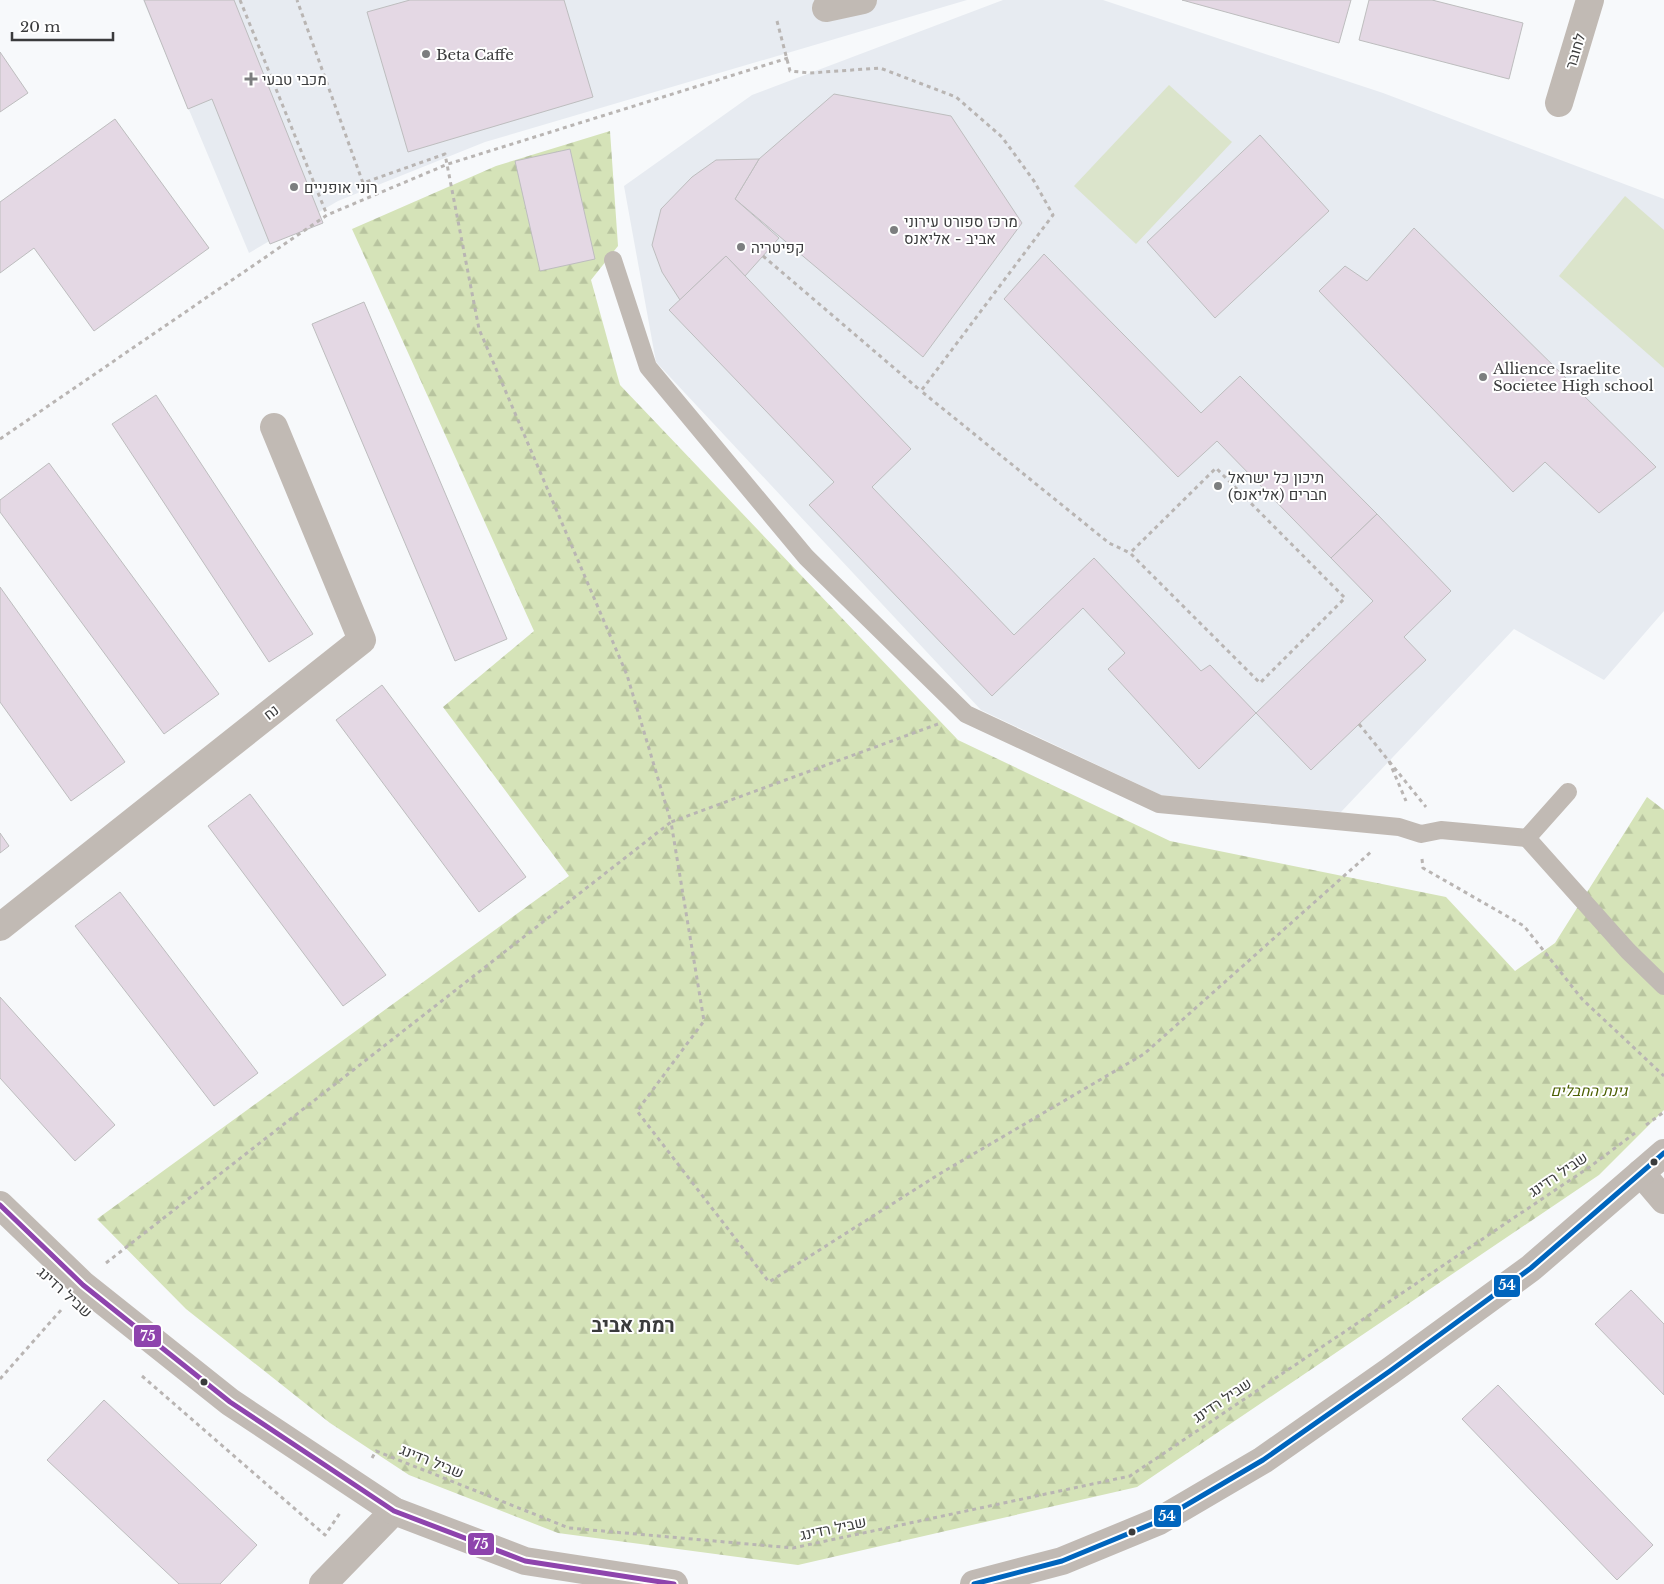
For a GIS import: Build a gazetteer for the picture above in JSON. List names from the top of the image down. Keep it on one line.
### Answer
{"streets":{"street":["לחובר","נח"],"path":["שביל רדינג"]},"districts":["רמת אביב"],"parks":["גינת החבלים"],"places":{"other":["Beta Caffe","רוני אופניים","מרכז ספורט עירוני אביב - אליאנס","קפיטריה","Allience Israelite Societee High school","תיכון כל ישראל חברים (אליאנס)"],"health":["מכבי טבעי"]},"lines":["transit line 54","transit line 75"],"scale_bar":"20 m"}
